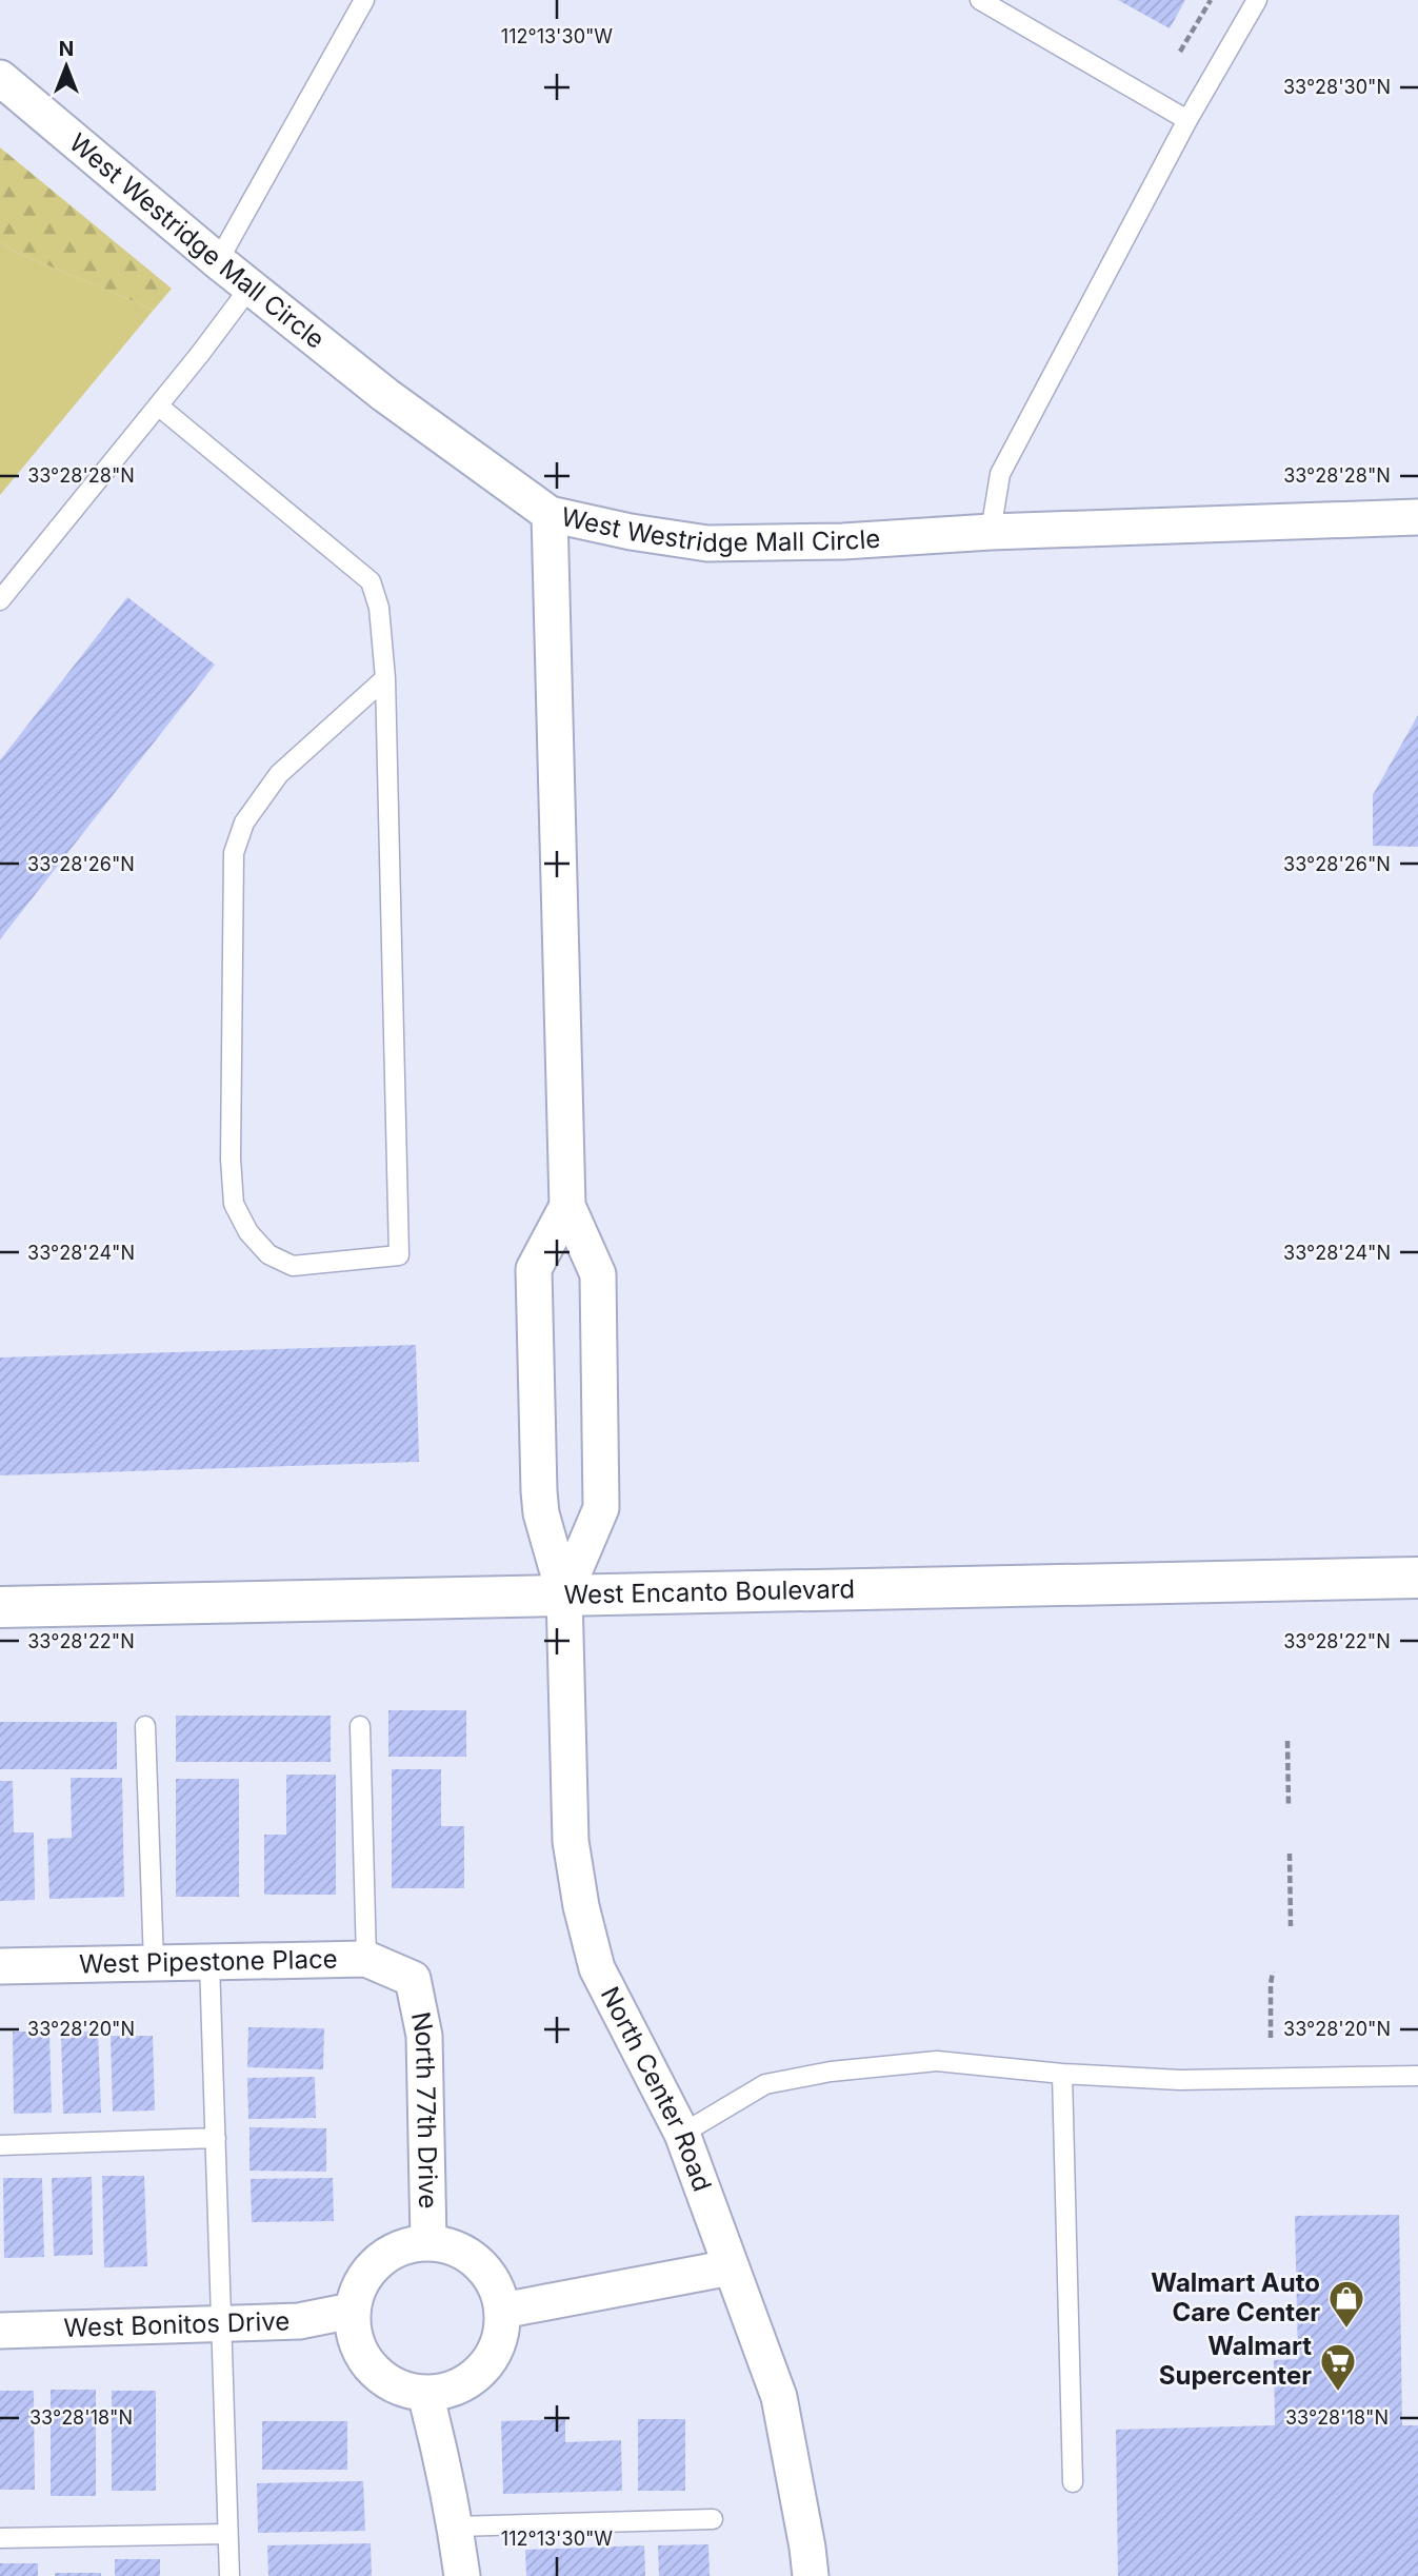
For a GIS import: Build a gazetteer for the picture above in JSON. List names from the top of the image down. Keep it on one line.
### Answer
{"streets":{"street":["West Westridge Mall Circle","West Encanto Boulevard","West Pipestone Place","North Center Road","North 77th Drive","West Bonitos Drive"]},"crossings":[["West Encanto Boulevard","North Center Road"],["West Pipestone Place","North 77th Drive"],["North 77th Drive","West Bonitos Drive"]],"places":{"shop":["Walmart Auto Care Center"],"supermarket":["Walmart Supercenter"]},"north":"top","coordinates":["112°13'30\"W","33°28'30\"N","33°28'28\"N","33°28'26\"N","33°28'24\"N","33°28'22\"N","33°28'20\"N","33°28'18\"N"]}
